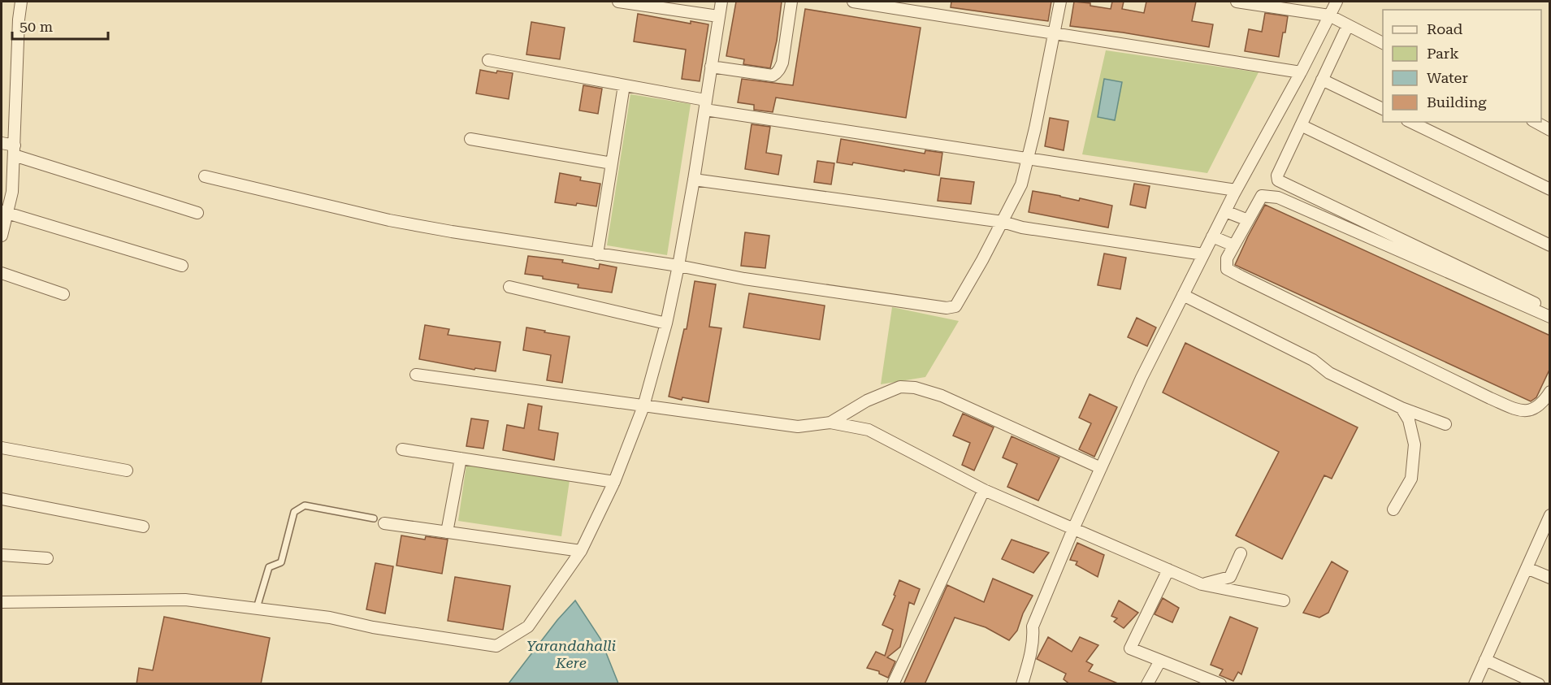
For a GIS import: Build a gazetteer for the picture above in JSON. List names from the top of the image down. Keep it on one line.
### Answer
{"water":["Yarandahalli Kere"],"legend":["Road","Park","Water","Building"],"scale_bar":"50 m"}
